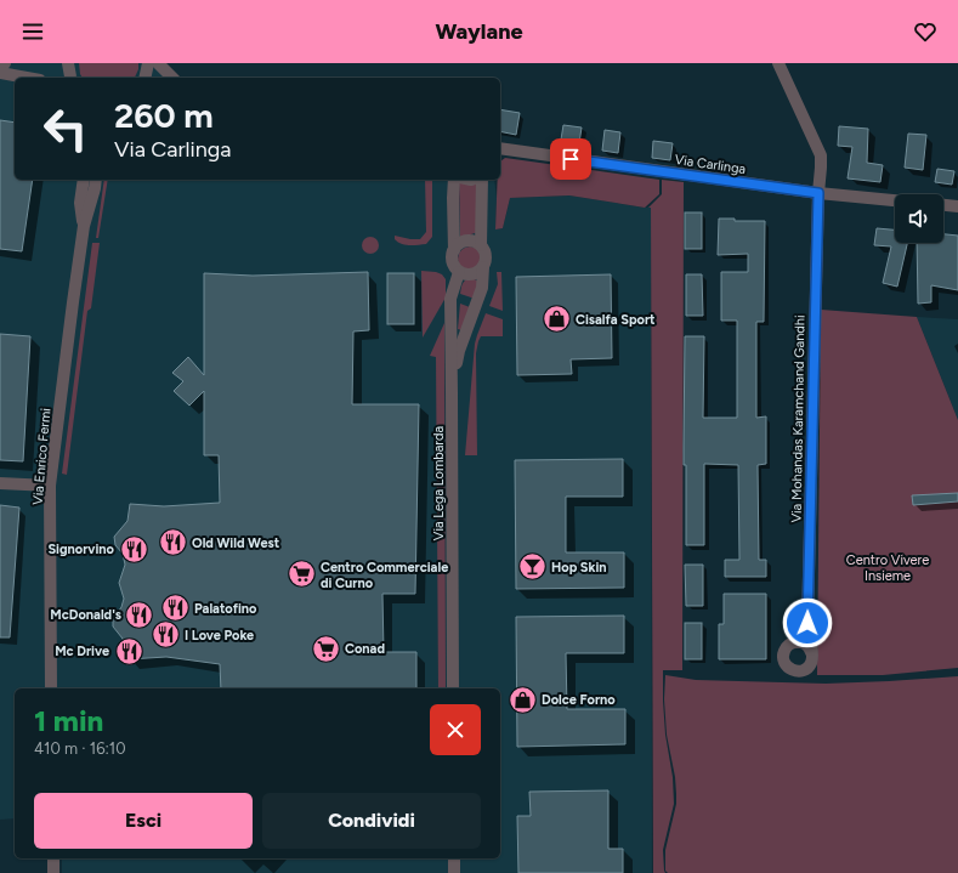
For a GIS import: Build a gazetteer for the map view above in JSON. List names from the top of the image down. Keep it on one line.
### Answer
{"streets":{"street":["Via Carlinga","Via Mohandas Karamchand Gandhi","Via Enrico Fermi","Via Lega Lombarda"]},"crossings":[["Via Carlinga","Via Mohandas Karamchand Gandhi"]],"parks":["Centro Vivere Insieme"],"places":{"shop":["Cisalfa Sport","Dolce Forno"],"restaurant":["Old Wild West","Signorvino","Palatofino","McDonald's","I Love Poke","Mc Drive"],"bar":["Hop Skin"],"supermarket":["Centro Commerciale di Curno","Conad"]},"page":{"header":"Waylane","turn":["260 m","Via Carlinga"],"heading":["1 min","410 m · 16:10"],"buttons":["Esci","Condividi"]}}
